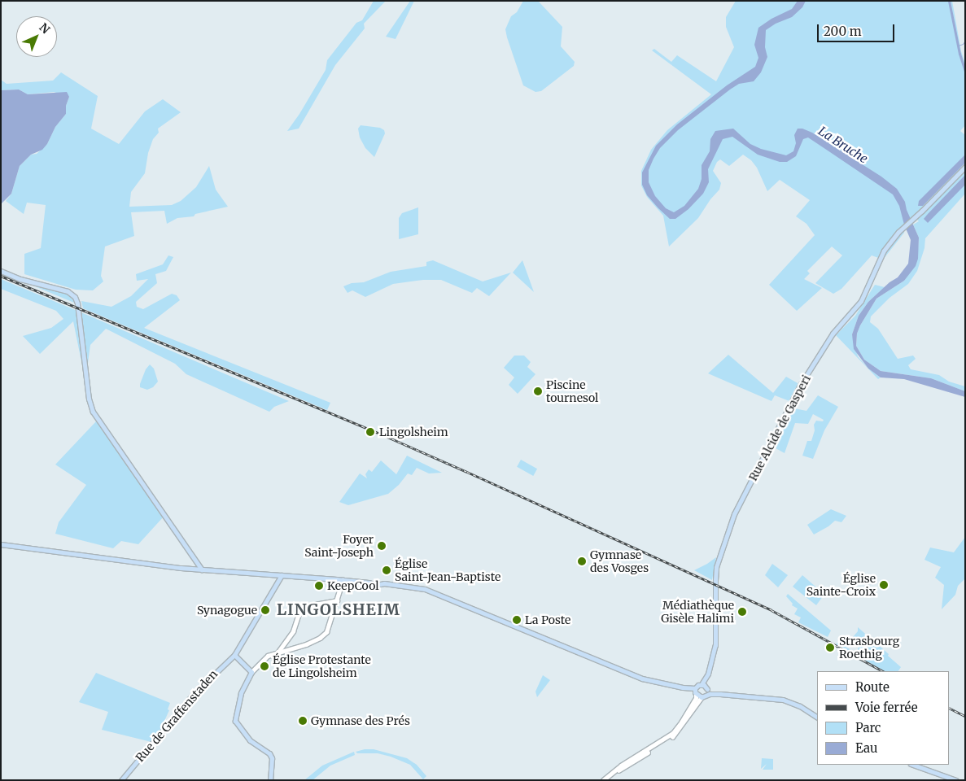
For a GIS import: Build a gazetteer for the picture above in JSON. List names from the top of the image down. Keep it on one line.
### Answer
{"streets":{"main road":["Rue Alcide de Gasperi","Rue de Graffenstaden"]},"districts":["LINGOLSHEIM"],"water":["La Bruche"],"places":["Piscine tournesol","Lingolsheim","Foyer Saint-Joseph","Gymnase des Vosges","Église Saint-Jean-Baptiste","Église Sainte-Croix","KeepCool","Synagogue","Médiathèque Gisèle Halimi","La Poste","Strasbourg Roethig","Église Protestante de Lingolsheim","Gymnase des Prés"],"legend":["Route","Voie ferrée","Parc","Eau"],"scale_bar":"200 m","north":"top right"}
